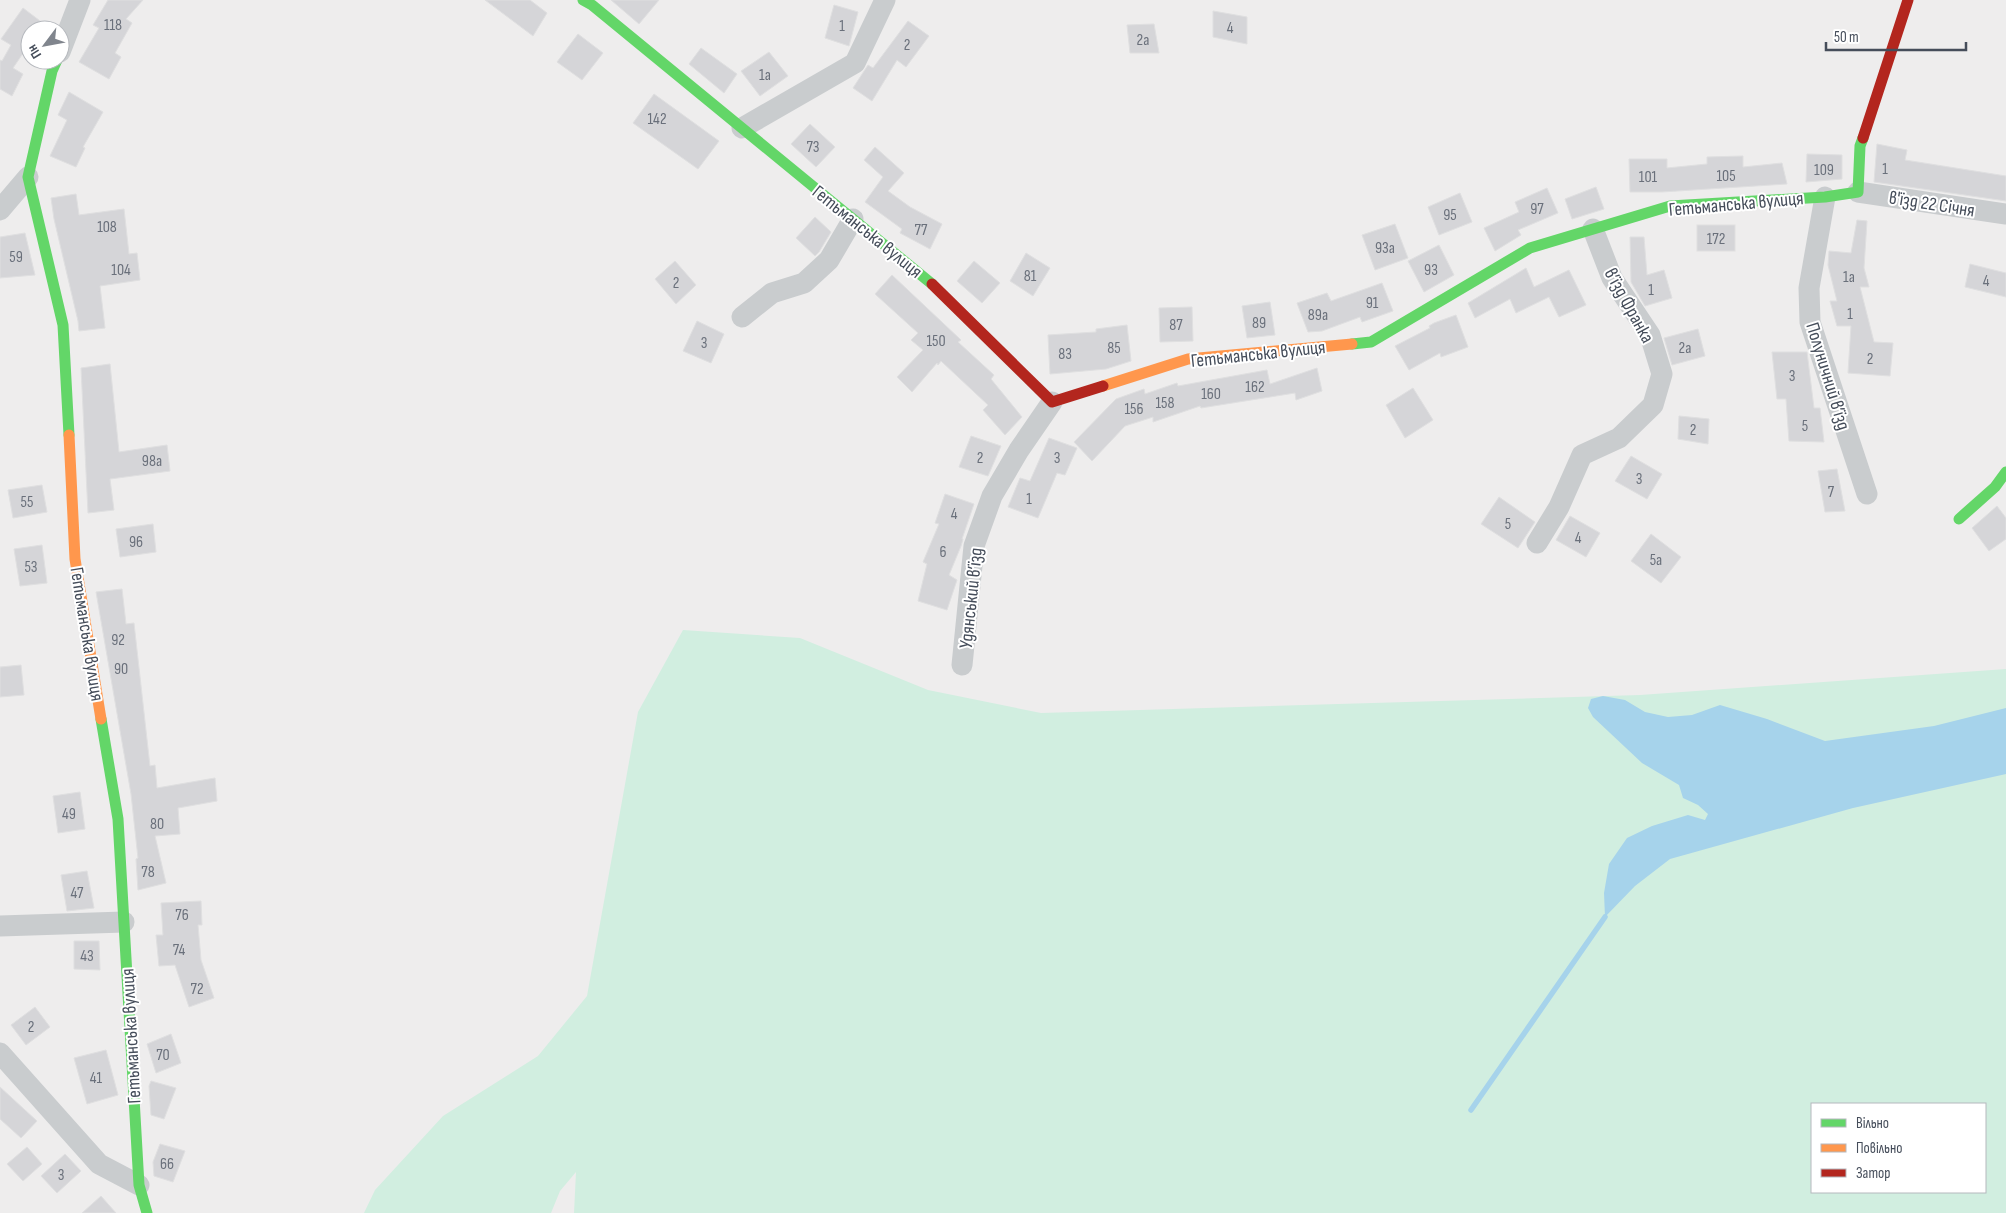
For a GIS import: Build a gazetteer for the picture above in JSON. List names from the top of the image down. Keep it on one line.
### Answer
{"streets":{"street":["Гетьманська вулиця","в'їзд 22 Січня","в’їзд Франка","Полуничний в’їзд","Удянський в’їзд"]},"crossings":[["Гетьманська вулиця","в'їзд 22 Січня"],["Гетьманська вулиця","в’їзд Франка"],["Гетьманська вулиця","Полуничний в’їзд"],["Гетьманська вулиця","Удянський в’їзд"]],"house_numbers":["118","1","4","2а","2","1а","142","73","1","109","105","101","97","95","108","77","172","93а","59","104","93","81","1а","4","2","1","91","1","89а","89","87","150","3","85","2а","83","2","3","162","160","158","156","5","2","2","3","98а","3","7","1","55","4","5","4","96","6","5а","53","92","90","49","80","78","47","76","74","43","72","2","70","41","66","3"],"legend":["Вільно","Повільно","Затор"],"scale_bar":"50 m","north":"bottom left"}
